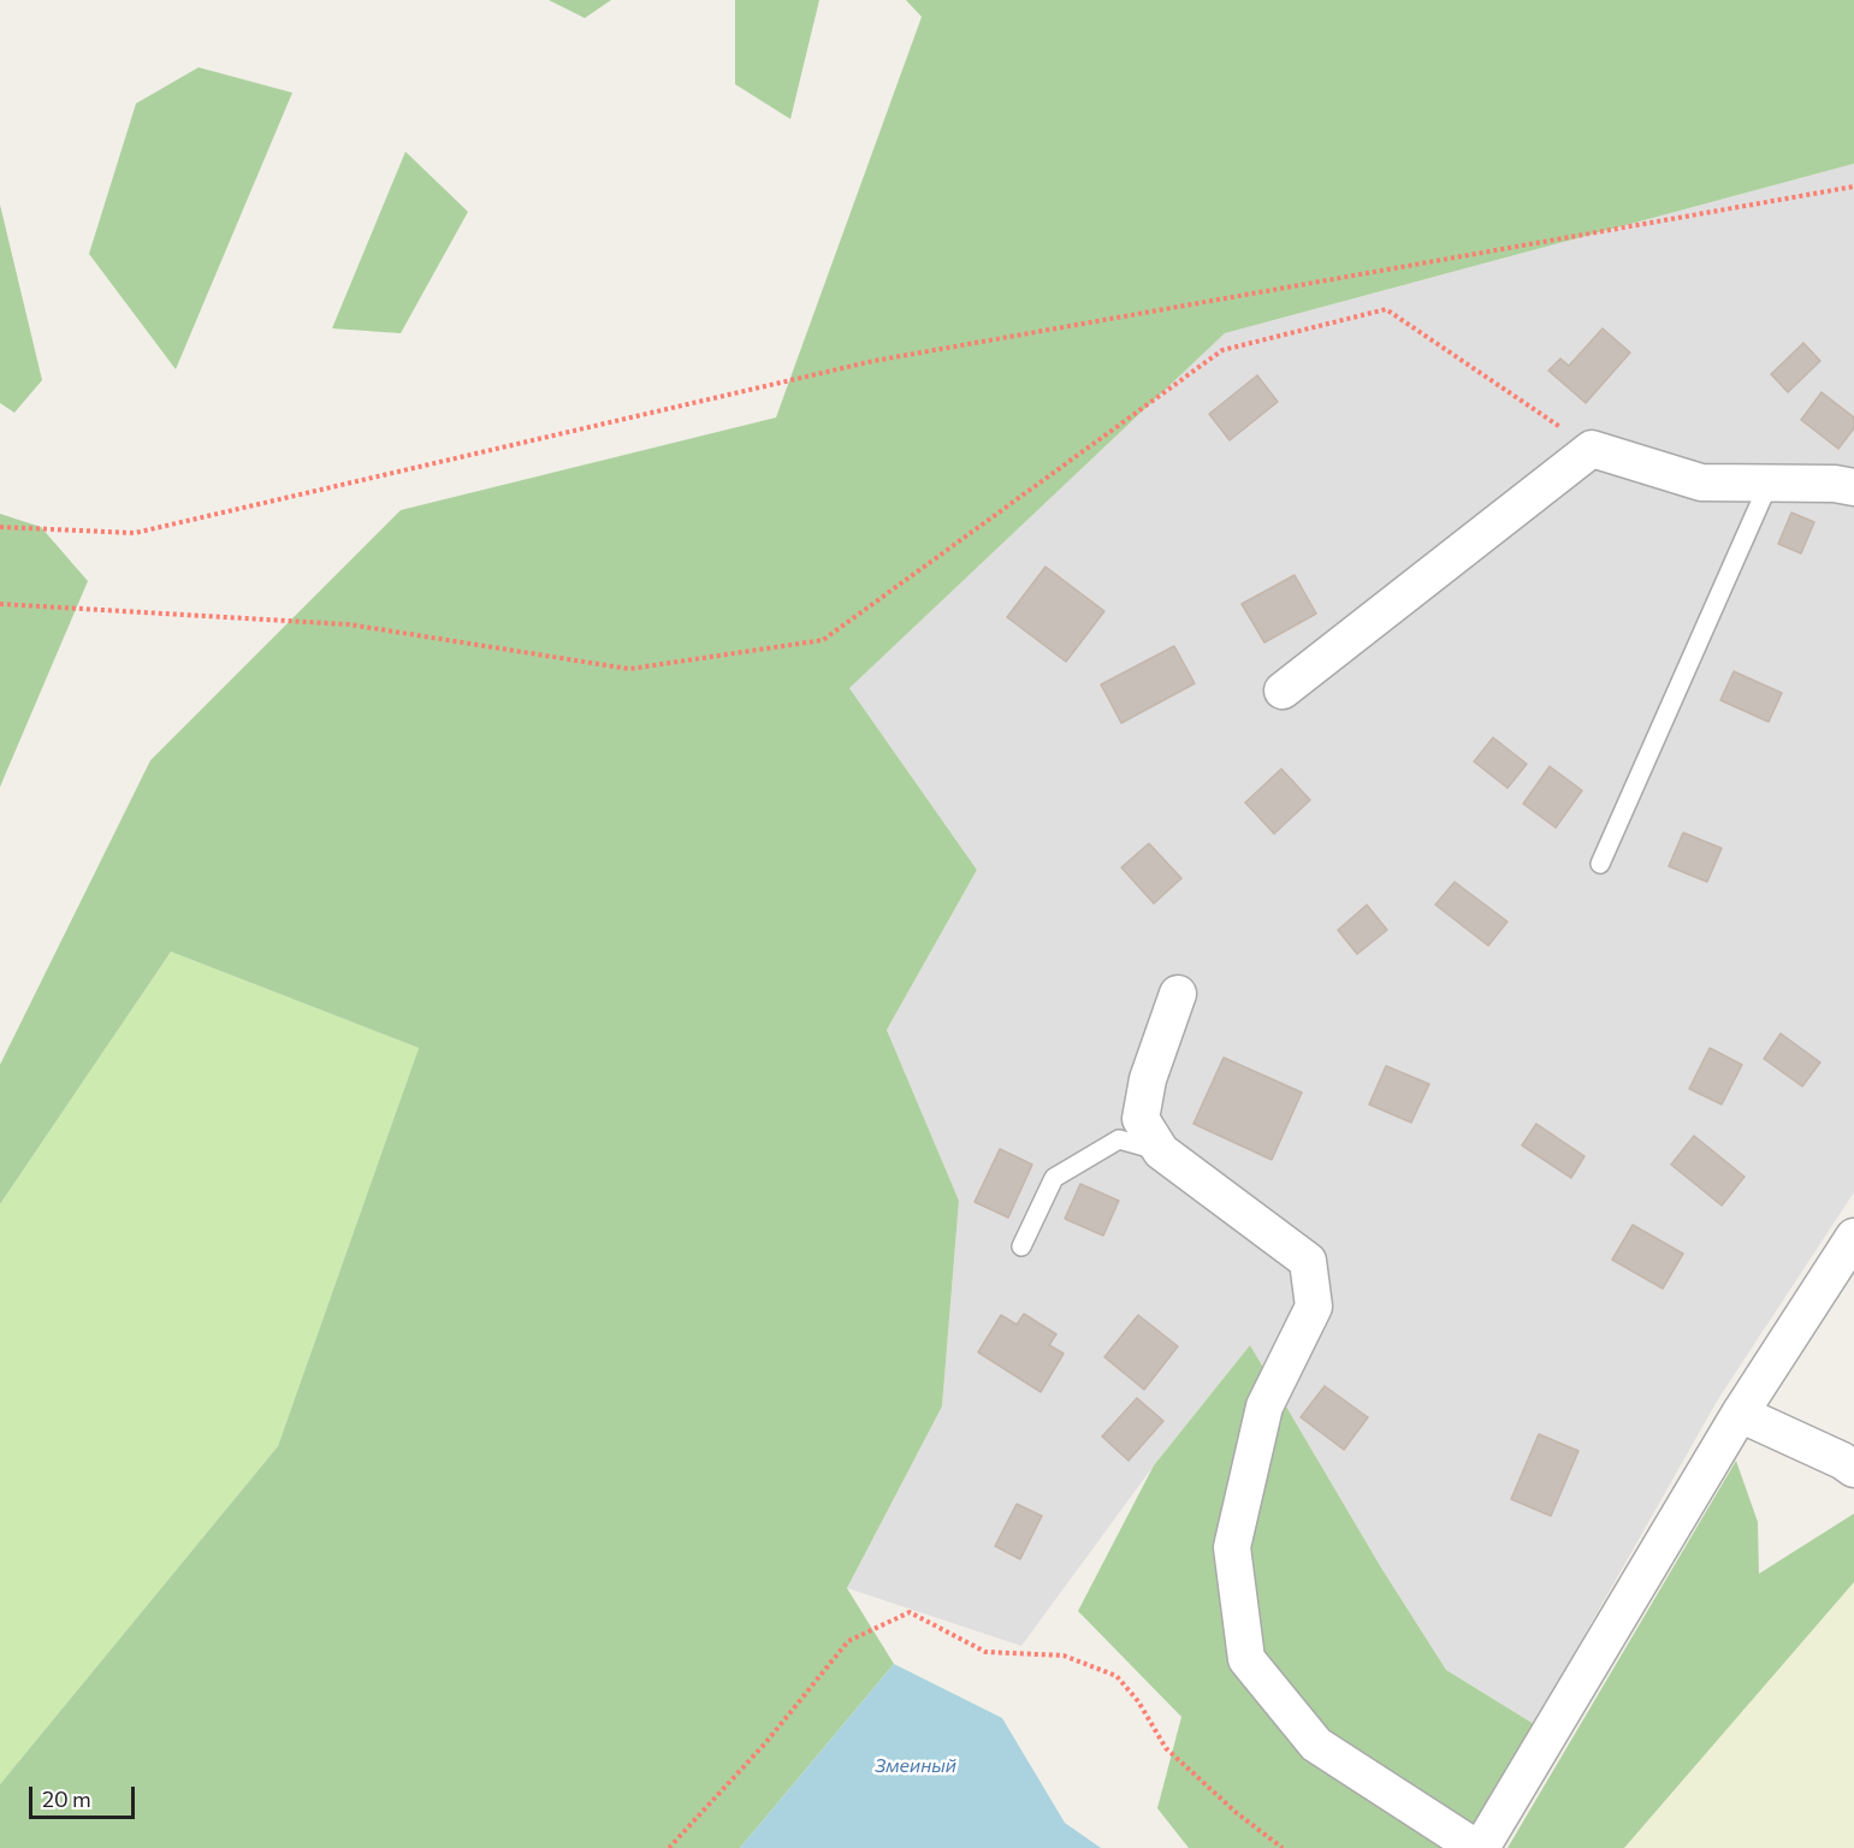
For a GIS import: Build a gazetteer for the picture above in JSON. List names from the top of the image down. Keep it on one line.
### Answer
{"water":["Змеиный"],"scale_bar":"20 m"}
